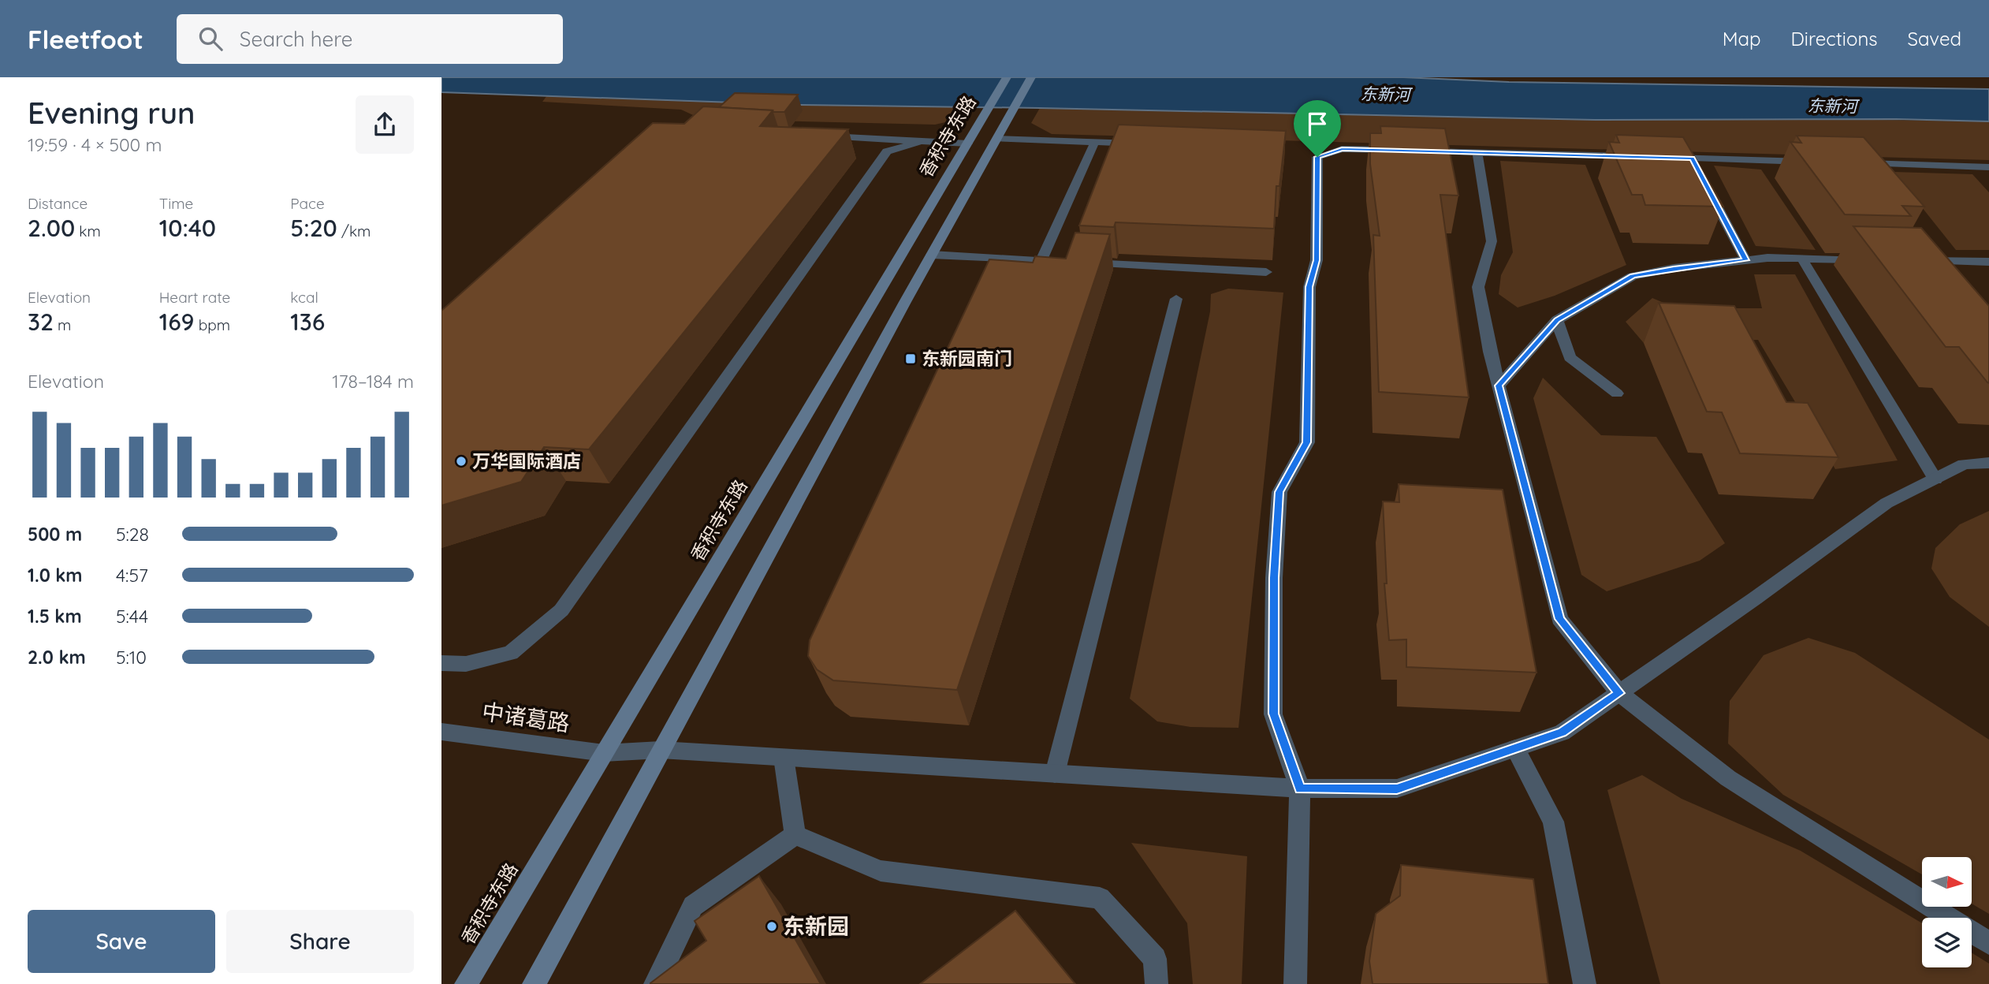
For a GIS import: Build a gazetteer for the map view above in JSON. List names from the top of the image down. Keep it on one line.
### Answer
{"streets":{"main road":["香积寺东路"],"street":["中诸葛路"]},"crossings":[["香积寺东路","中诸葛路"]],"water":["东新河"],"places":{"transit":["东新园南门"],"other":["万华国际酒店","东新园"]},"north":"right","page":{"header":"Fleetfoot","search":"Search here","nav":["Map","Directions","Saved"],"heading":["Evening run","19:59 · 4 × 500 m"],"stats":[["Distance","2.00 km"],["Time","10:40"],["Pace","5:20 /km"],["Elevation","32 m"],["Heart rate","169 bpm"],["kcal","136"]],"chart":["Elevation","178–184 m"],"list":[{"name":"500 m","note":"5:28"},{"name":"1.0 km","note":"4:57"},{"name":"1.5 km","note":"5:44"},{"name":"2.0 km","note":"5:10"}],"buttons":["Save","Share"]}}
